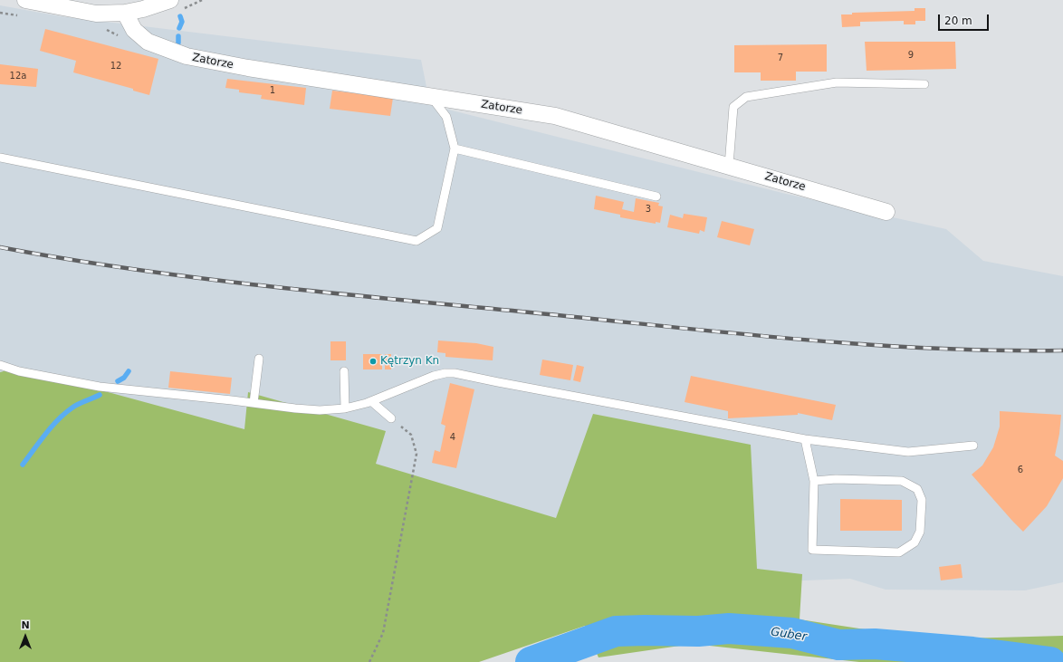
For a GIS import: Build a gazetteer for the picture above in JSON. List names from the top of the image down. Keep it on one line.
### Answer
{"streets":{"street":["Zatorze"]},"water":["Guber"],"places":["Kętrzyn Kn"],"house_numbers":["9","7","12","12a","1","3","4","6"],"scale_bar":"20 m","north":"top"}
